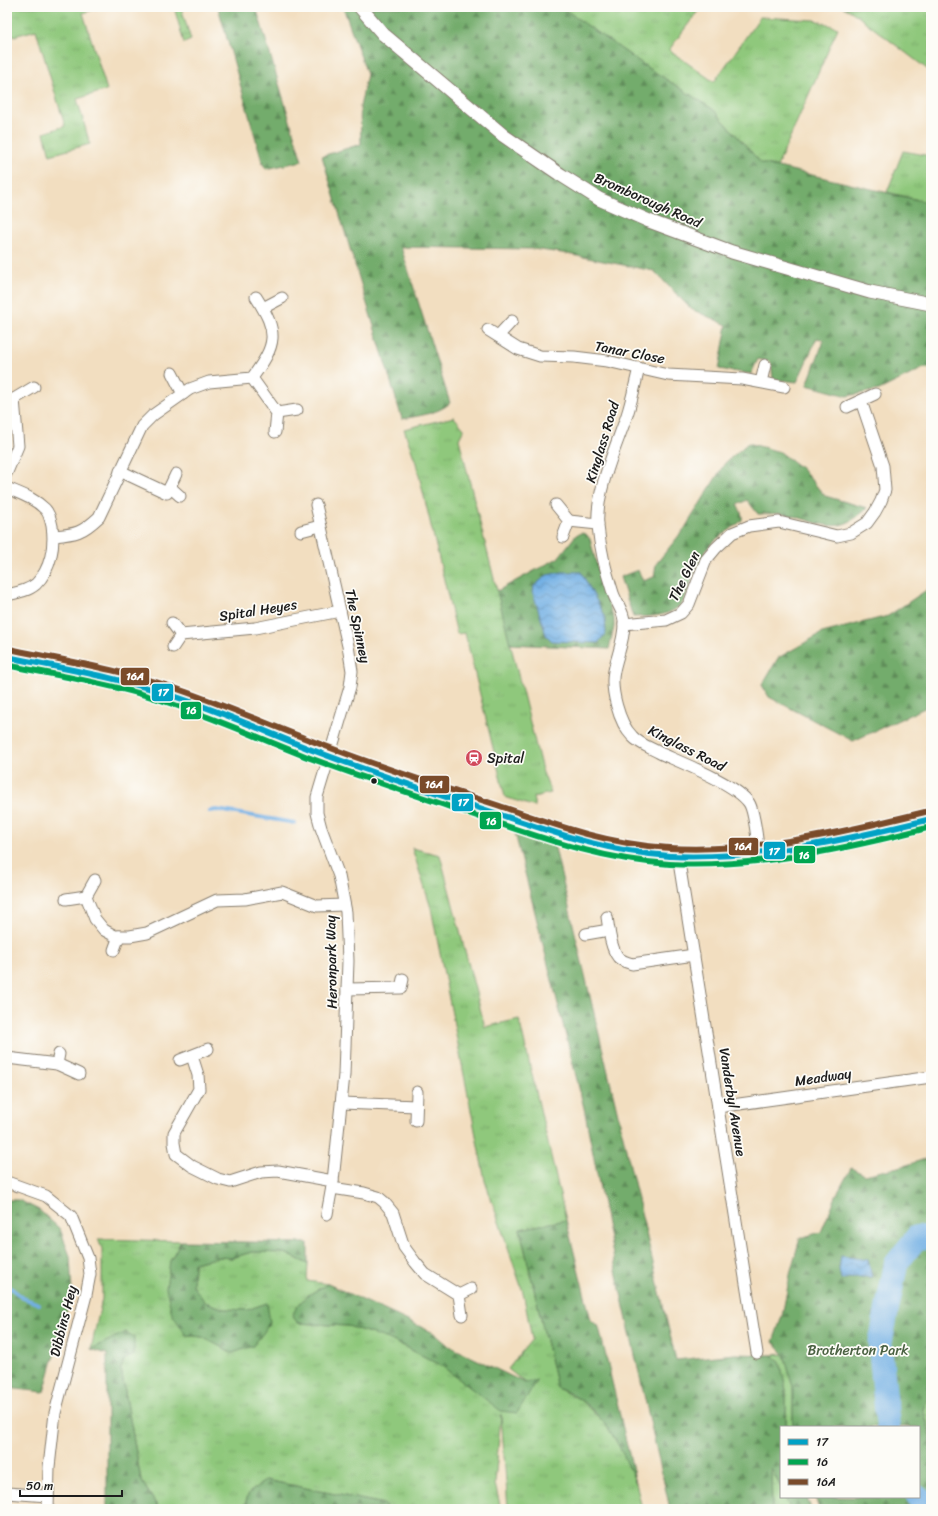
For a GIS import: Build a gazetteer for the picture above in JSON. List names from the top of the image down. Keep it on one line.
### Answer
{"streets":{"street":["Bromborough Road","Tanar Close","Kinglass Road","The Glen","Spital Heyes","The Spinney","Heronpark Way","Meadway","Vanderbyl Avenue","Dibbins Hey"]},"crossings":[["Tanar Close","Kinglass Road"],["Kinglass Road","The Glen"],["Spital Heyes","The Spinney"],["The Spinney","Heronpark Way"],["Meadway","Vanderbyl Avenue"]],"parks":["Brotherton Park"],"places":{"station":["Spital"]},"lines":["transit line 16A","transit line 17","transit line 16"],"legend":["17","16","16A"],"scale_bar":"50 m"}
